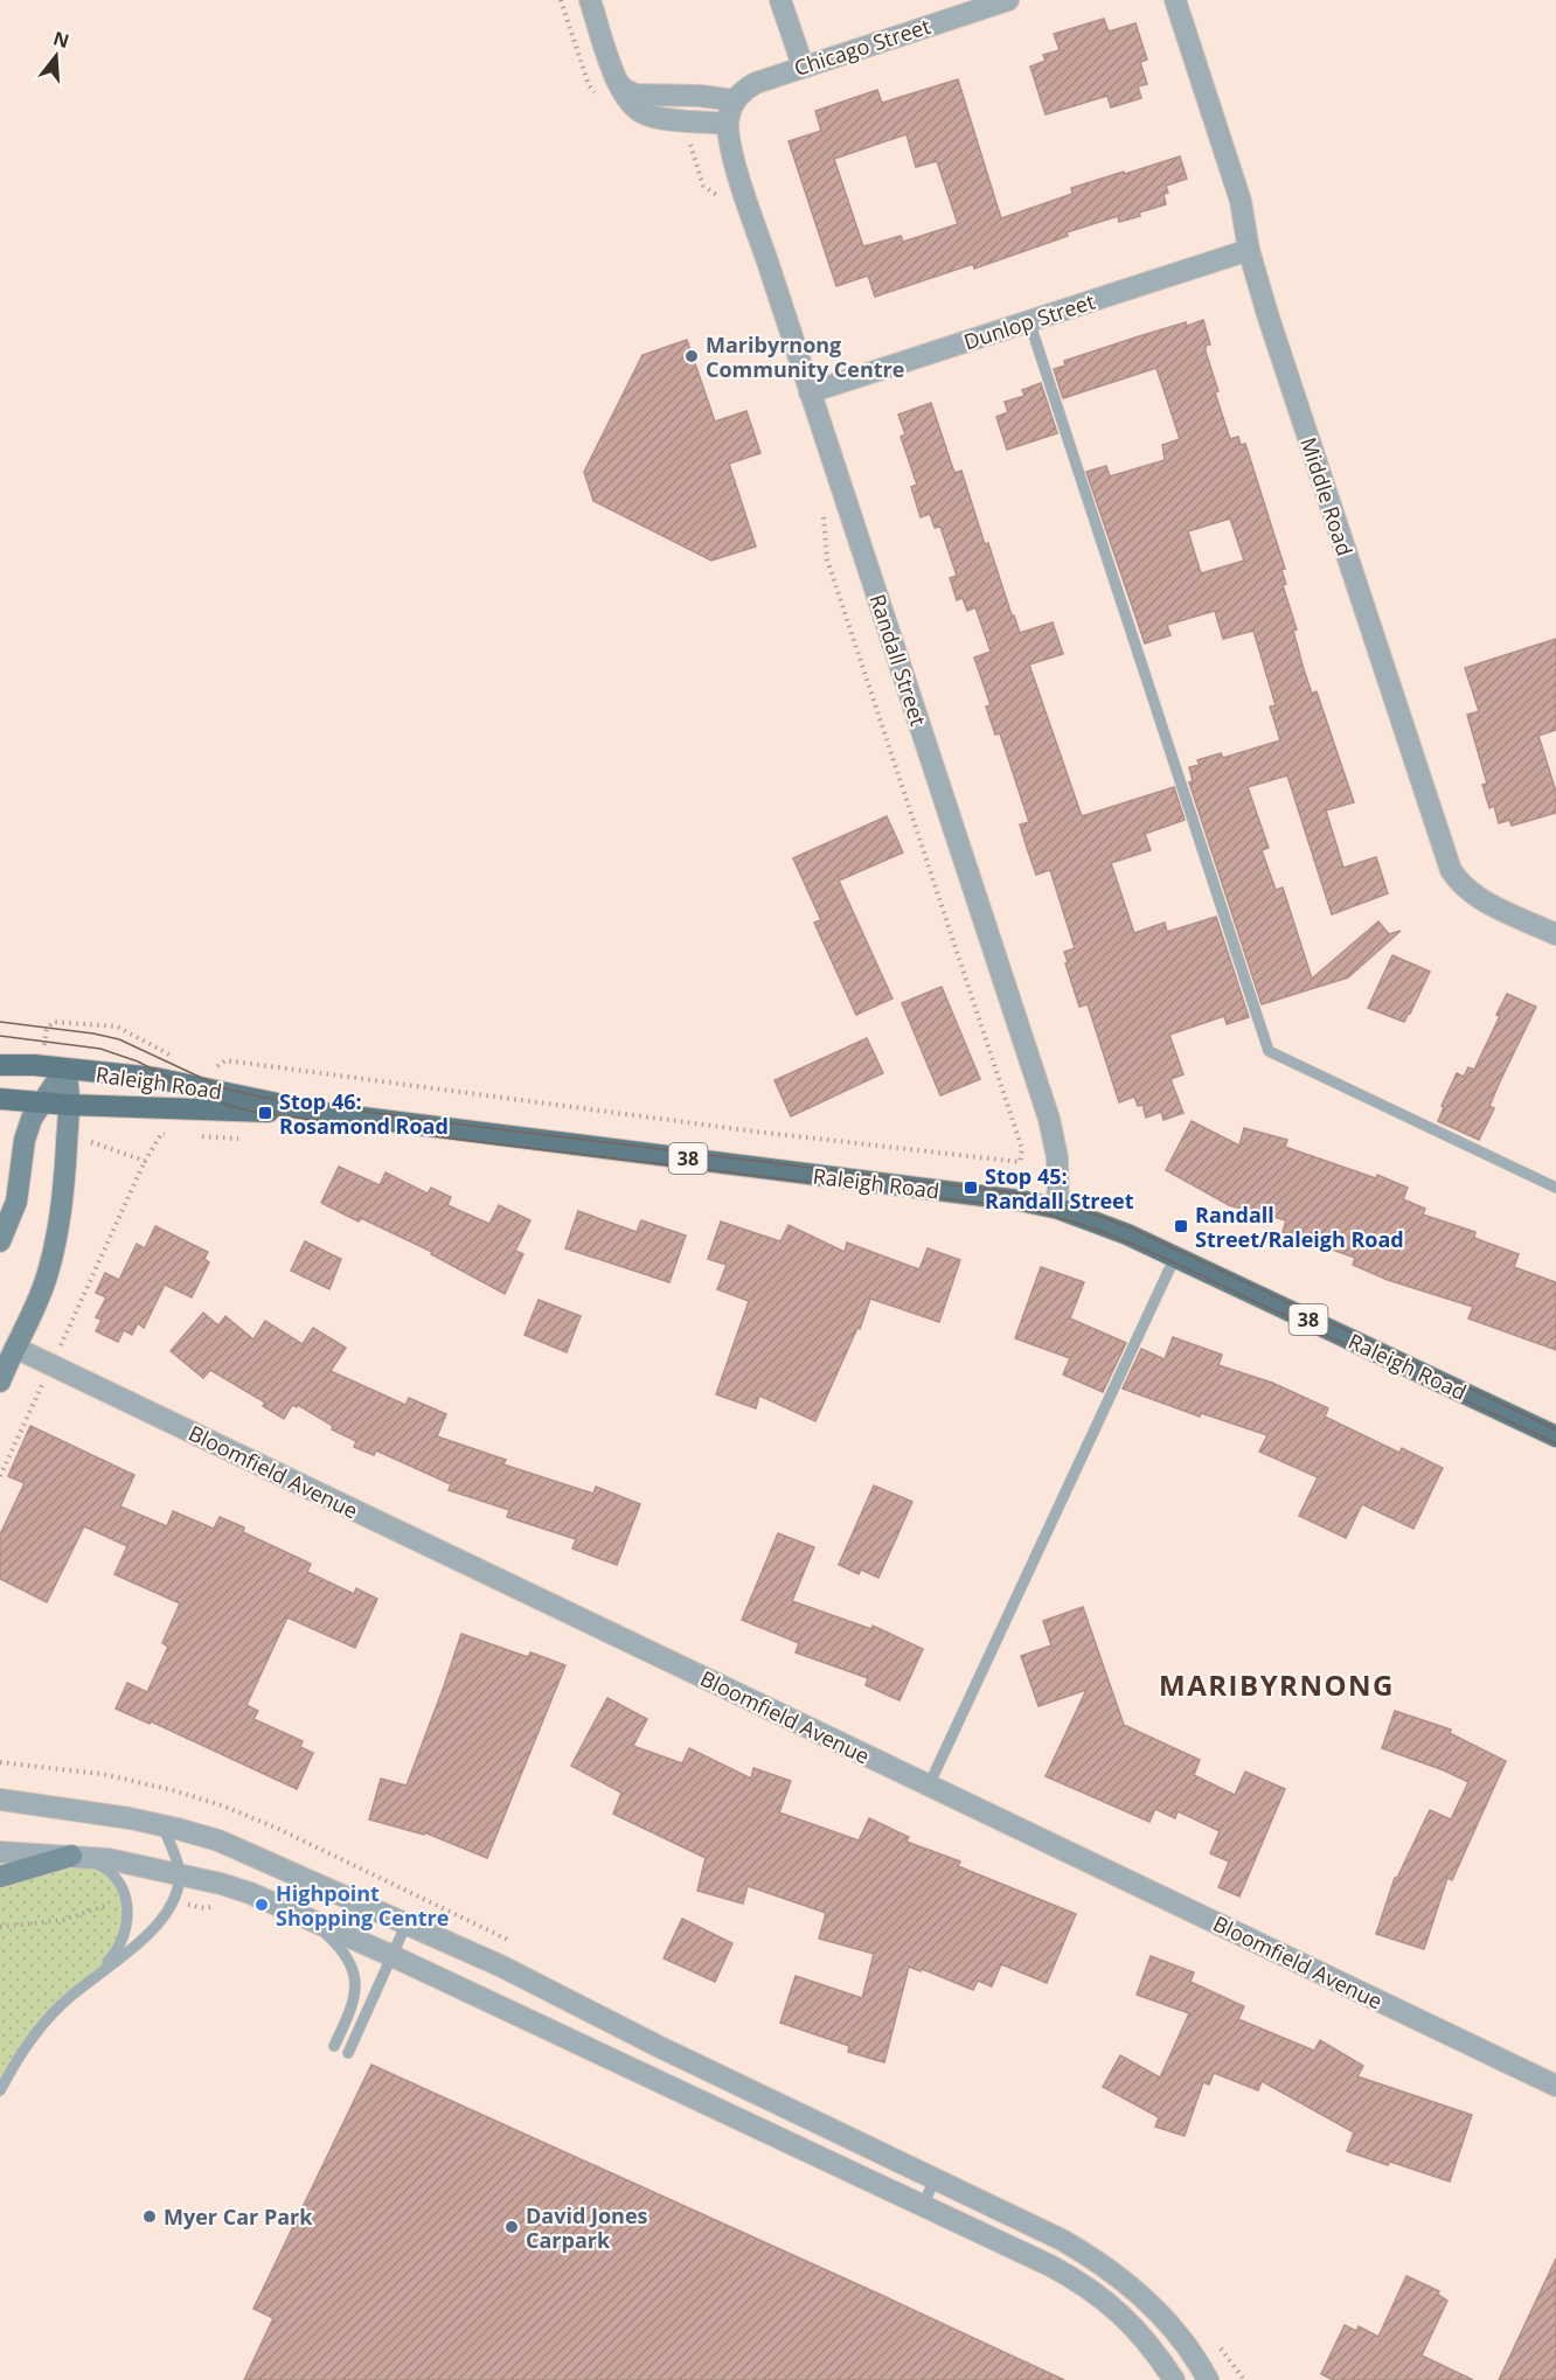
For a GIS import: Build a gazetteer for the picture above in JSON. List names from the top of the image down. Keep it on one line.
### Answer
{"streets":{"main road":["Raleigh Road","38"],"street":["Chicago Street","Dunlop Street","Middle Road","Randall Street","Bloomfield Avenue"]},"crossings":[["Chicago Street","Randall Street"],["Dunlop Street","Middle Road"],["Dunlop Street","Randall Street"],["Randall Street","Raleigh Road"]],"districts":["MARIBYRNONG"],"places":{"other":["Maribyrnong Community Centre","Highpoint Shopping Centre","Myer Car Park","David Jones Carpark"],"transit":["Stop 46: Rosamond Road","Stop 45: Randall Street","Randall Street/Raleigh Road"]},"north":"top"}
